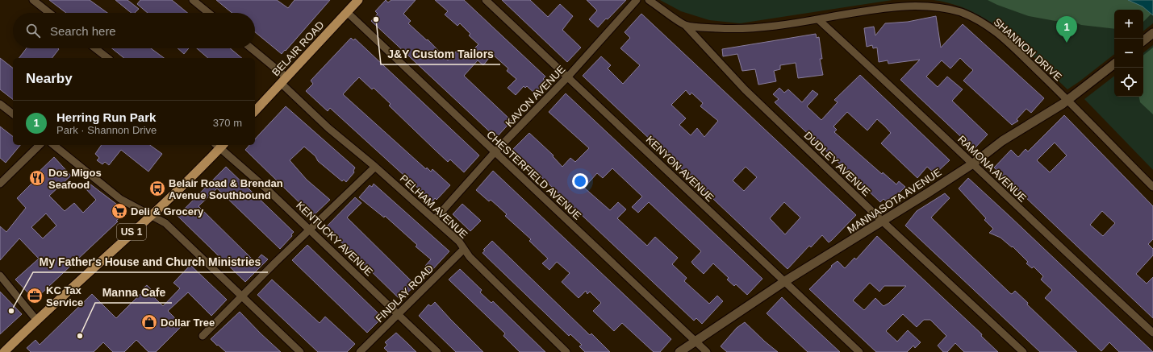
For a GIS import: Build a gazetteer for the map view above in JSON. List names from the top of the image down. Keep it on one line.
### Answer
{"streets":{"main road":["BELAIR ROAD","US 1"],"street":["SHANNON DRIVE","KAVON AVENUE","DUDLEY AVENUE","KENYON AVENUE","RAMONA AVENUE","CHESTERFIELD AVENUE","MANNASOTA AVENUE","PELHAM AVENUE","KENTUCKY AVENUE","FINDLAY ROAD"]},"crossings":[["BELAIR ROAD","CHESTERFIELD AVENUE"],["BELAIR ROAD","PELHAM AVENUE"],["SHANNON DRIVE","DUDLEY AVENUE"],["SHANNON DRIVE","RAMONA AVENUE"],["SHANNON DRIVE","MANNASOTA AVENUE"],["KAVON AVENUE","KENYON AVENUE"],["KAVON AVENUE","CHESTERFIELD AVENUE"],["KAVON AVENUE","PELHAM AVENUE"],["DUDLEY AVENUE","MANNASOTA AVENUE"],["KENYON AVENUE","MANNASOTA AVENUE"],["RAMONA AVENUE","MANNASOTA AVENUE"],["CHESTERFIELD AVENUE","MANNASOTA AVENUE"],["PELHAM AVENUE","FINDLAY ROAD"],["US 1","KENTUCKY AVENUE"],["KENTUCKY AVENUE","FINDLAY ROAD"]],"places":{"other":["J&Y Custom Tailors","My Father's House and Church Ministries","Manna Cafe"],"restaurant":["Dos Migos Seafood"],"bus stop":["Belair Road & Brendan Avenue Southbound"],"supermarket":["Deli & Grocery"],"office":["KC Tax Service"],"shop":["Dollar Tree"]},"page":{"map_buttons":["+","−"],"search":"Search here","pins":"1","heading":"Nearby","list":[{"mark":"1","name":"Herring Run Park","note":"Park · Shannon Drive","value":"370 m"}]}}
